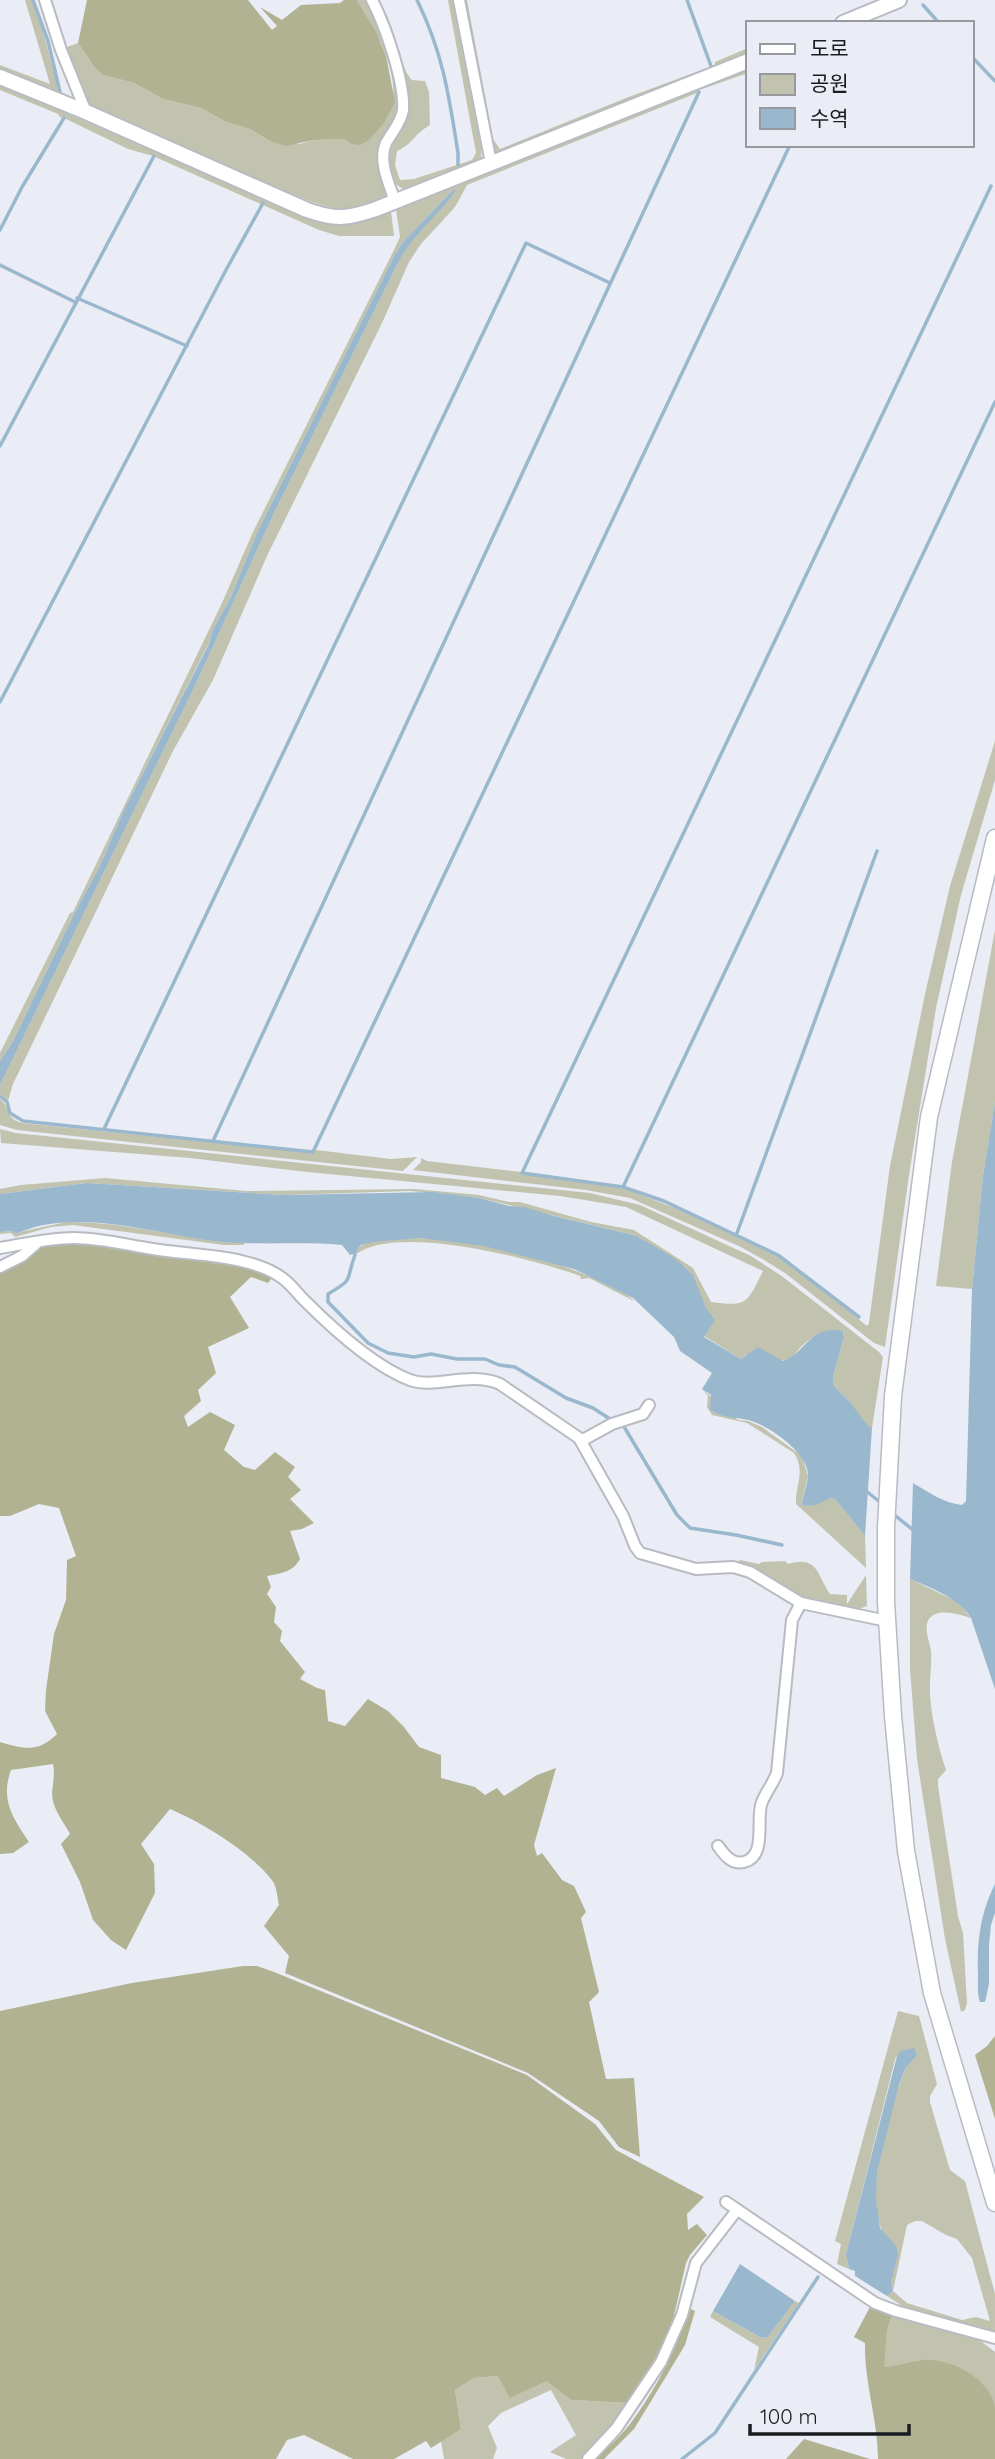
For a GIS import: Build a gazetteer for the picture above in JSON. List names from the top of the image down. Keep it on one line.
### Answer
{"legend":["도로","공원","수역"],"scale_bar":"100 m"}
